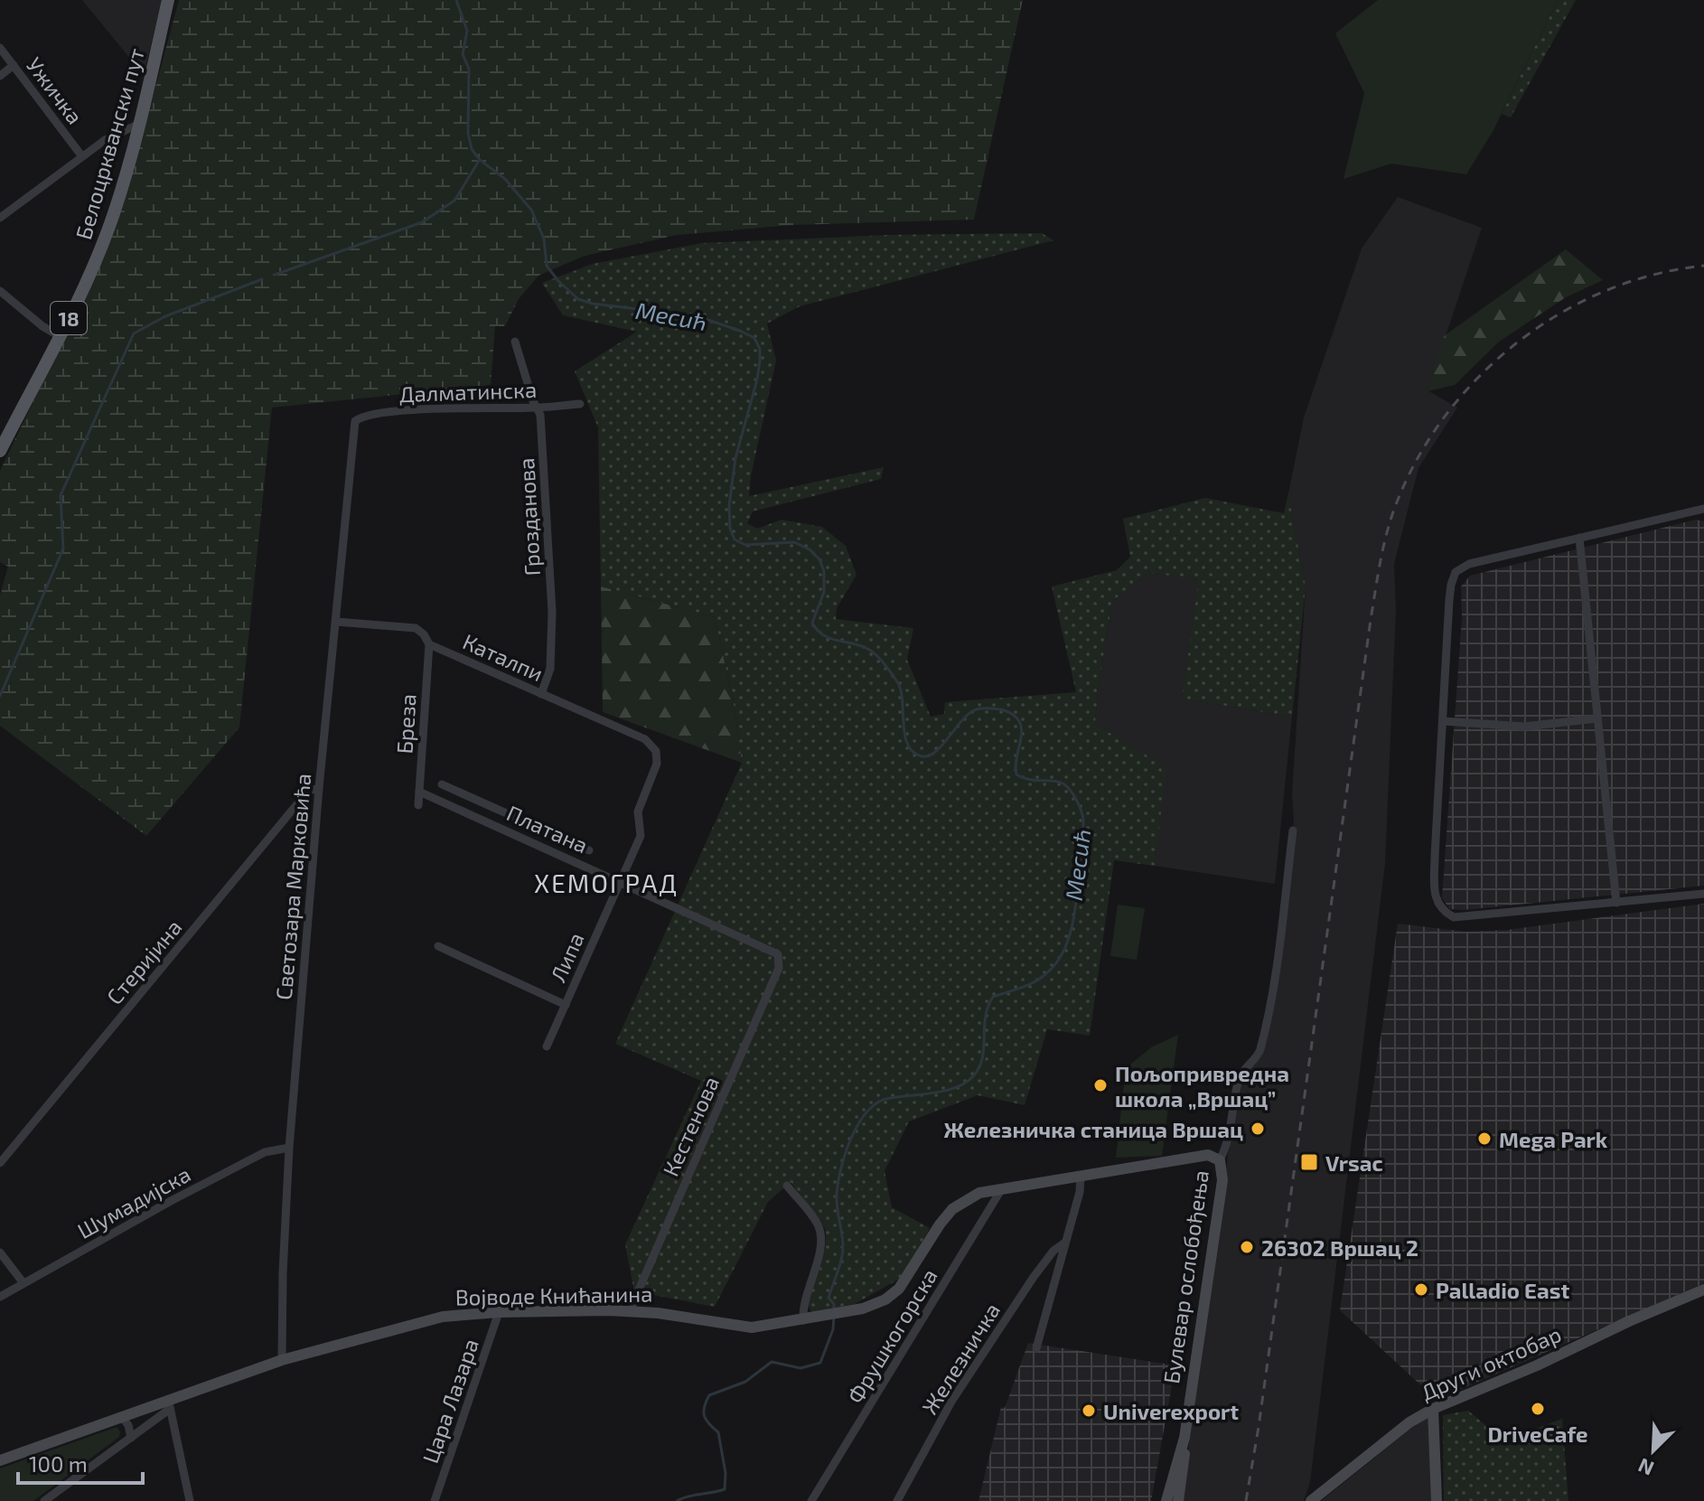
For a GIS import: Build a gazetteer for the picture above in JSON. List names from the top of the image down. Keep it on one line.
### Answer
{"streets":{"main road":["Белоцрквански пут","18"],"street":["Ужичка","Далматинска","Грозданова","Каталпи","Бреза","Платана","Светозара Марковића","Липа","Стеријина","Кестенова","Шумадијска","Булевар ослобођења","Војводе Книћанина","Фрушкогорска","Железничка","Други октобар","Цара Лазара"]},"crossings":[["Далматинска","Грозданова"],["Далматинска","Светозара Марковића"],["Грозданова","Каталпи"],["Каталпи","Бреза"],["Каталпи","Светозара Марковића"],["Каталпи","Липа"],["Бреза","Платана"],["Платана","Липа"],["Платана","Кестенова"],["Светозара Марковића","Стеријина"],["Светозара Марковића","Шумадијска"],["Светозара Марковића","Војводе Книћанина"],["Кестенова","Војводе Книћанина"],["Булевар ослобођења","Војводе Книћанина"],["Војводе Книћанина","Фрушкогорска"],["Војводе Книћанина","Цара Лазара"]],"districts":["ХЕМОГРАД"],"water":["Месић"],"places":{"other":["Пољопривредна школа „Вршац”","Железничка станица Вршац","Mega Park","26302 Вршац 2","Palladio East","DriveCafe","Univerexport"],"transit":["Vrsac"]},"scale_bar":"100 m","north":"bottom left"}
